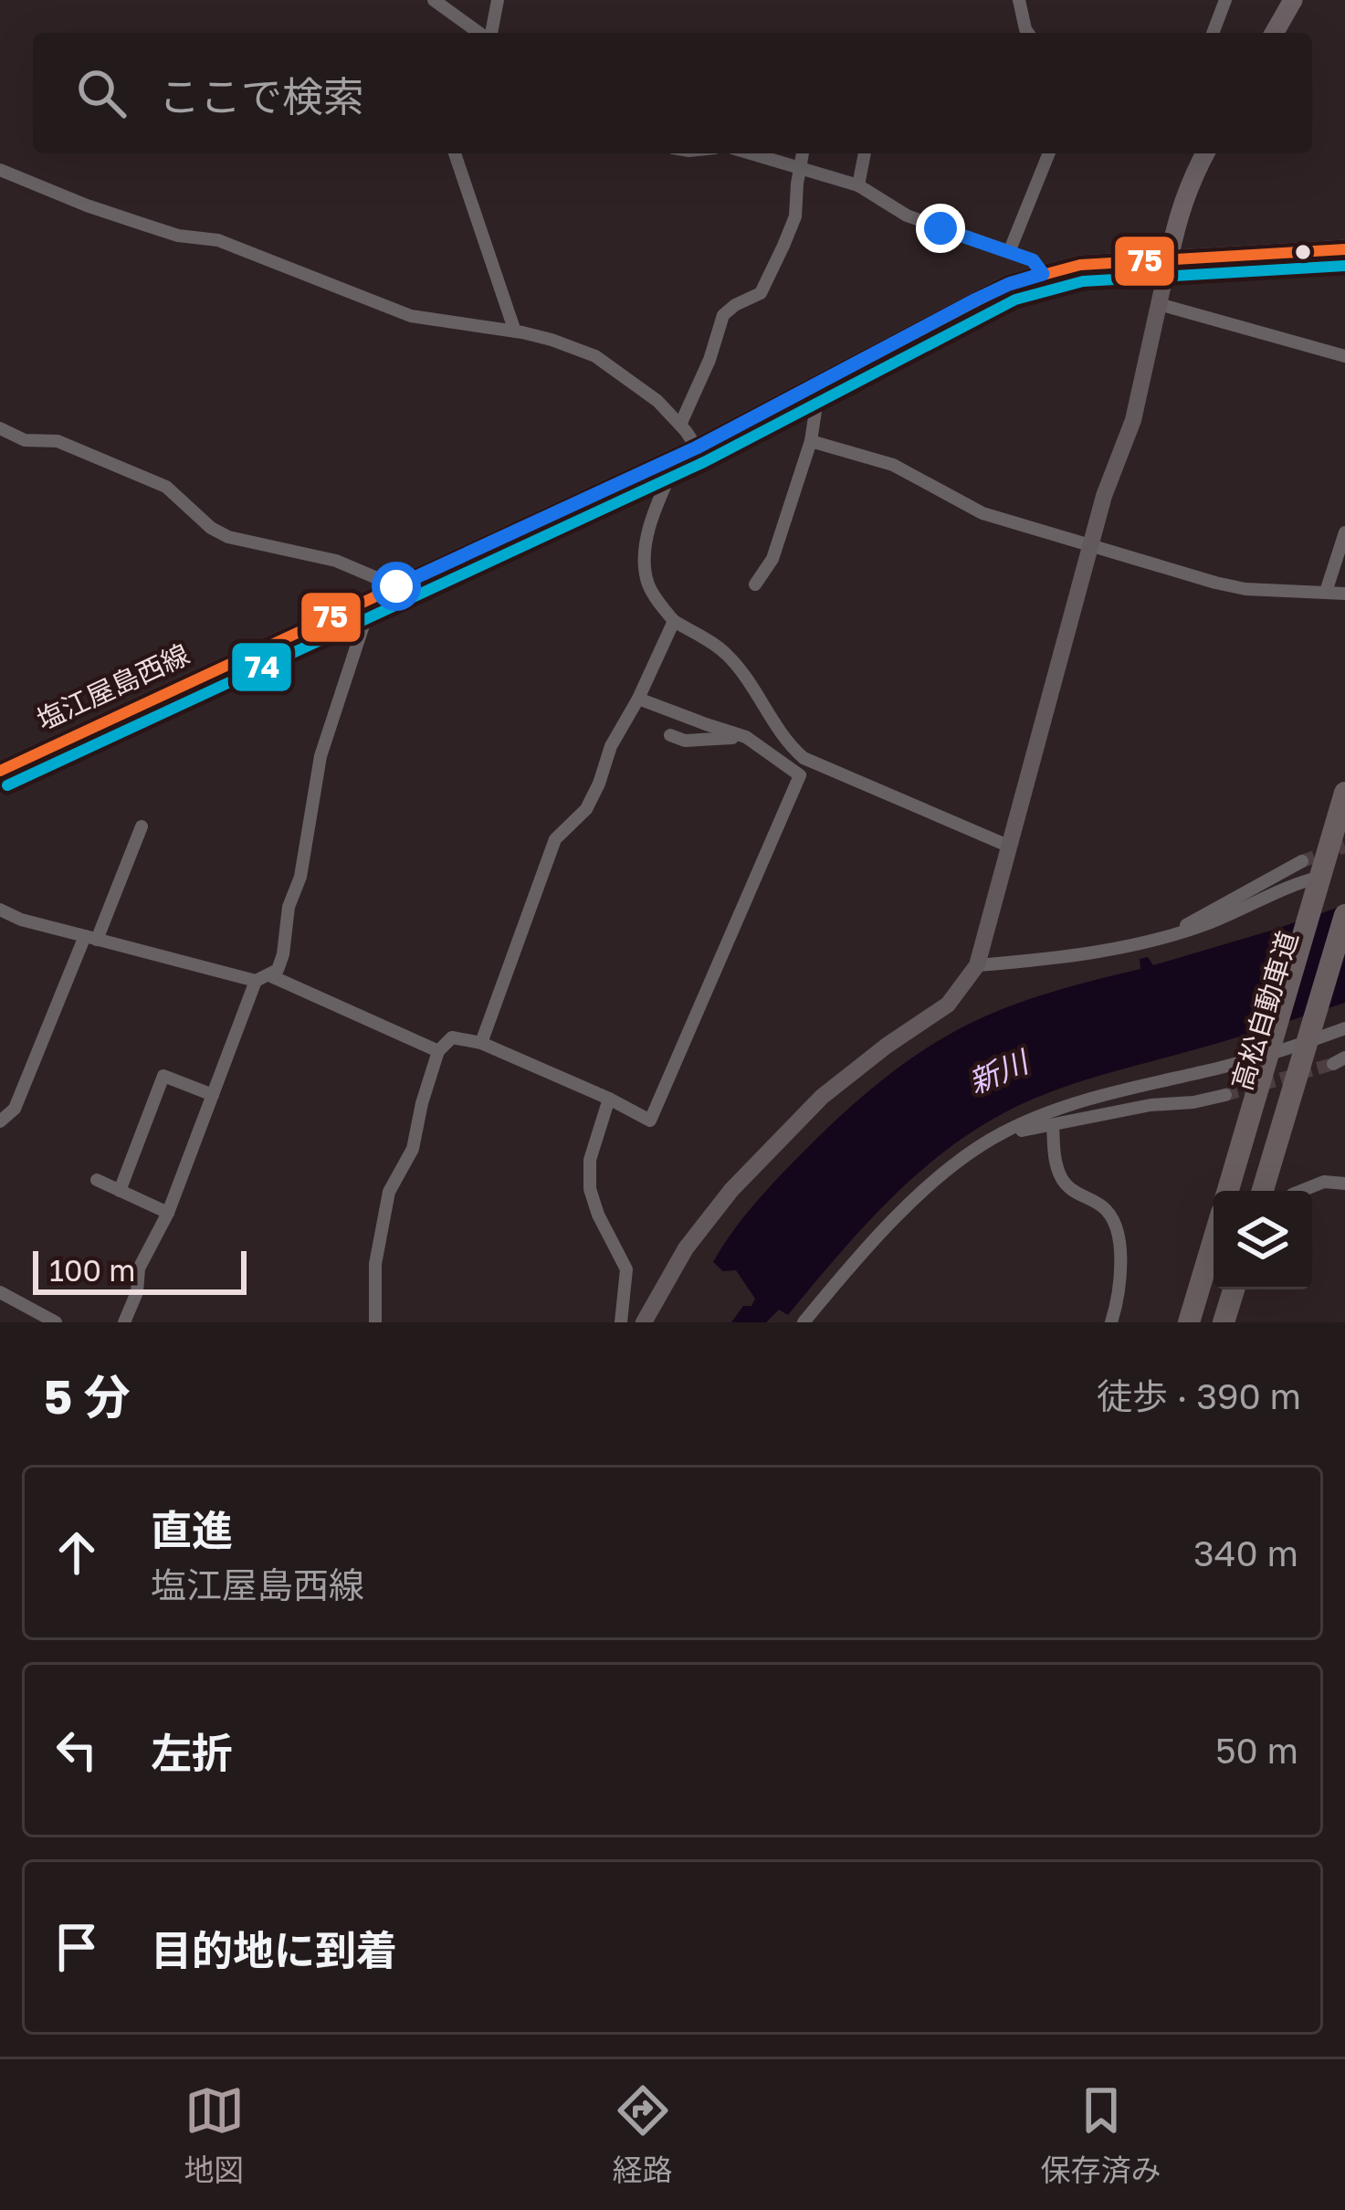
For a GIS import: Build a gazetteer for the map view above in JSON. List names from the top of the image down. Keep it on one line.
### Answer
{"streets":{"highway":["高松自動車道"],"main road":["塩江屋島西線"]},"water":["新川"],"lines":["transit line 75","transit line 74"],"scale_bar":"100 m","page":{"search":"ここで検索","scale":"100 m","heading":["5 分","徒歩 · 390 m"],"list":[["直進","塩江屋島西線","340 m"],["左折","50 m"],"目的地に到着"],"nav":["地図","経路","保存済み"]}}
